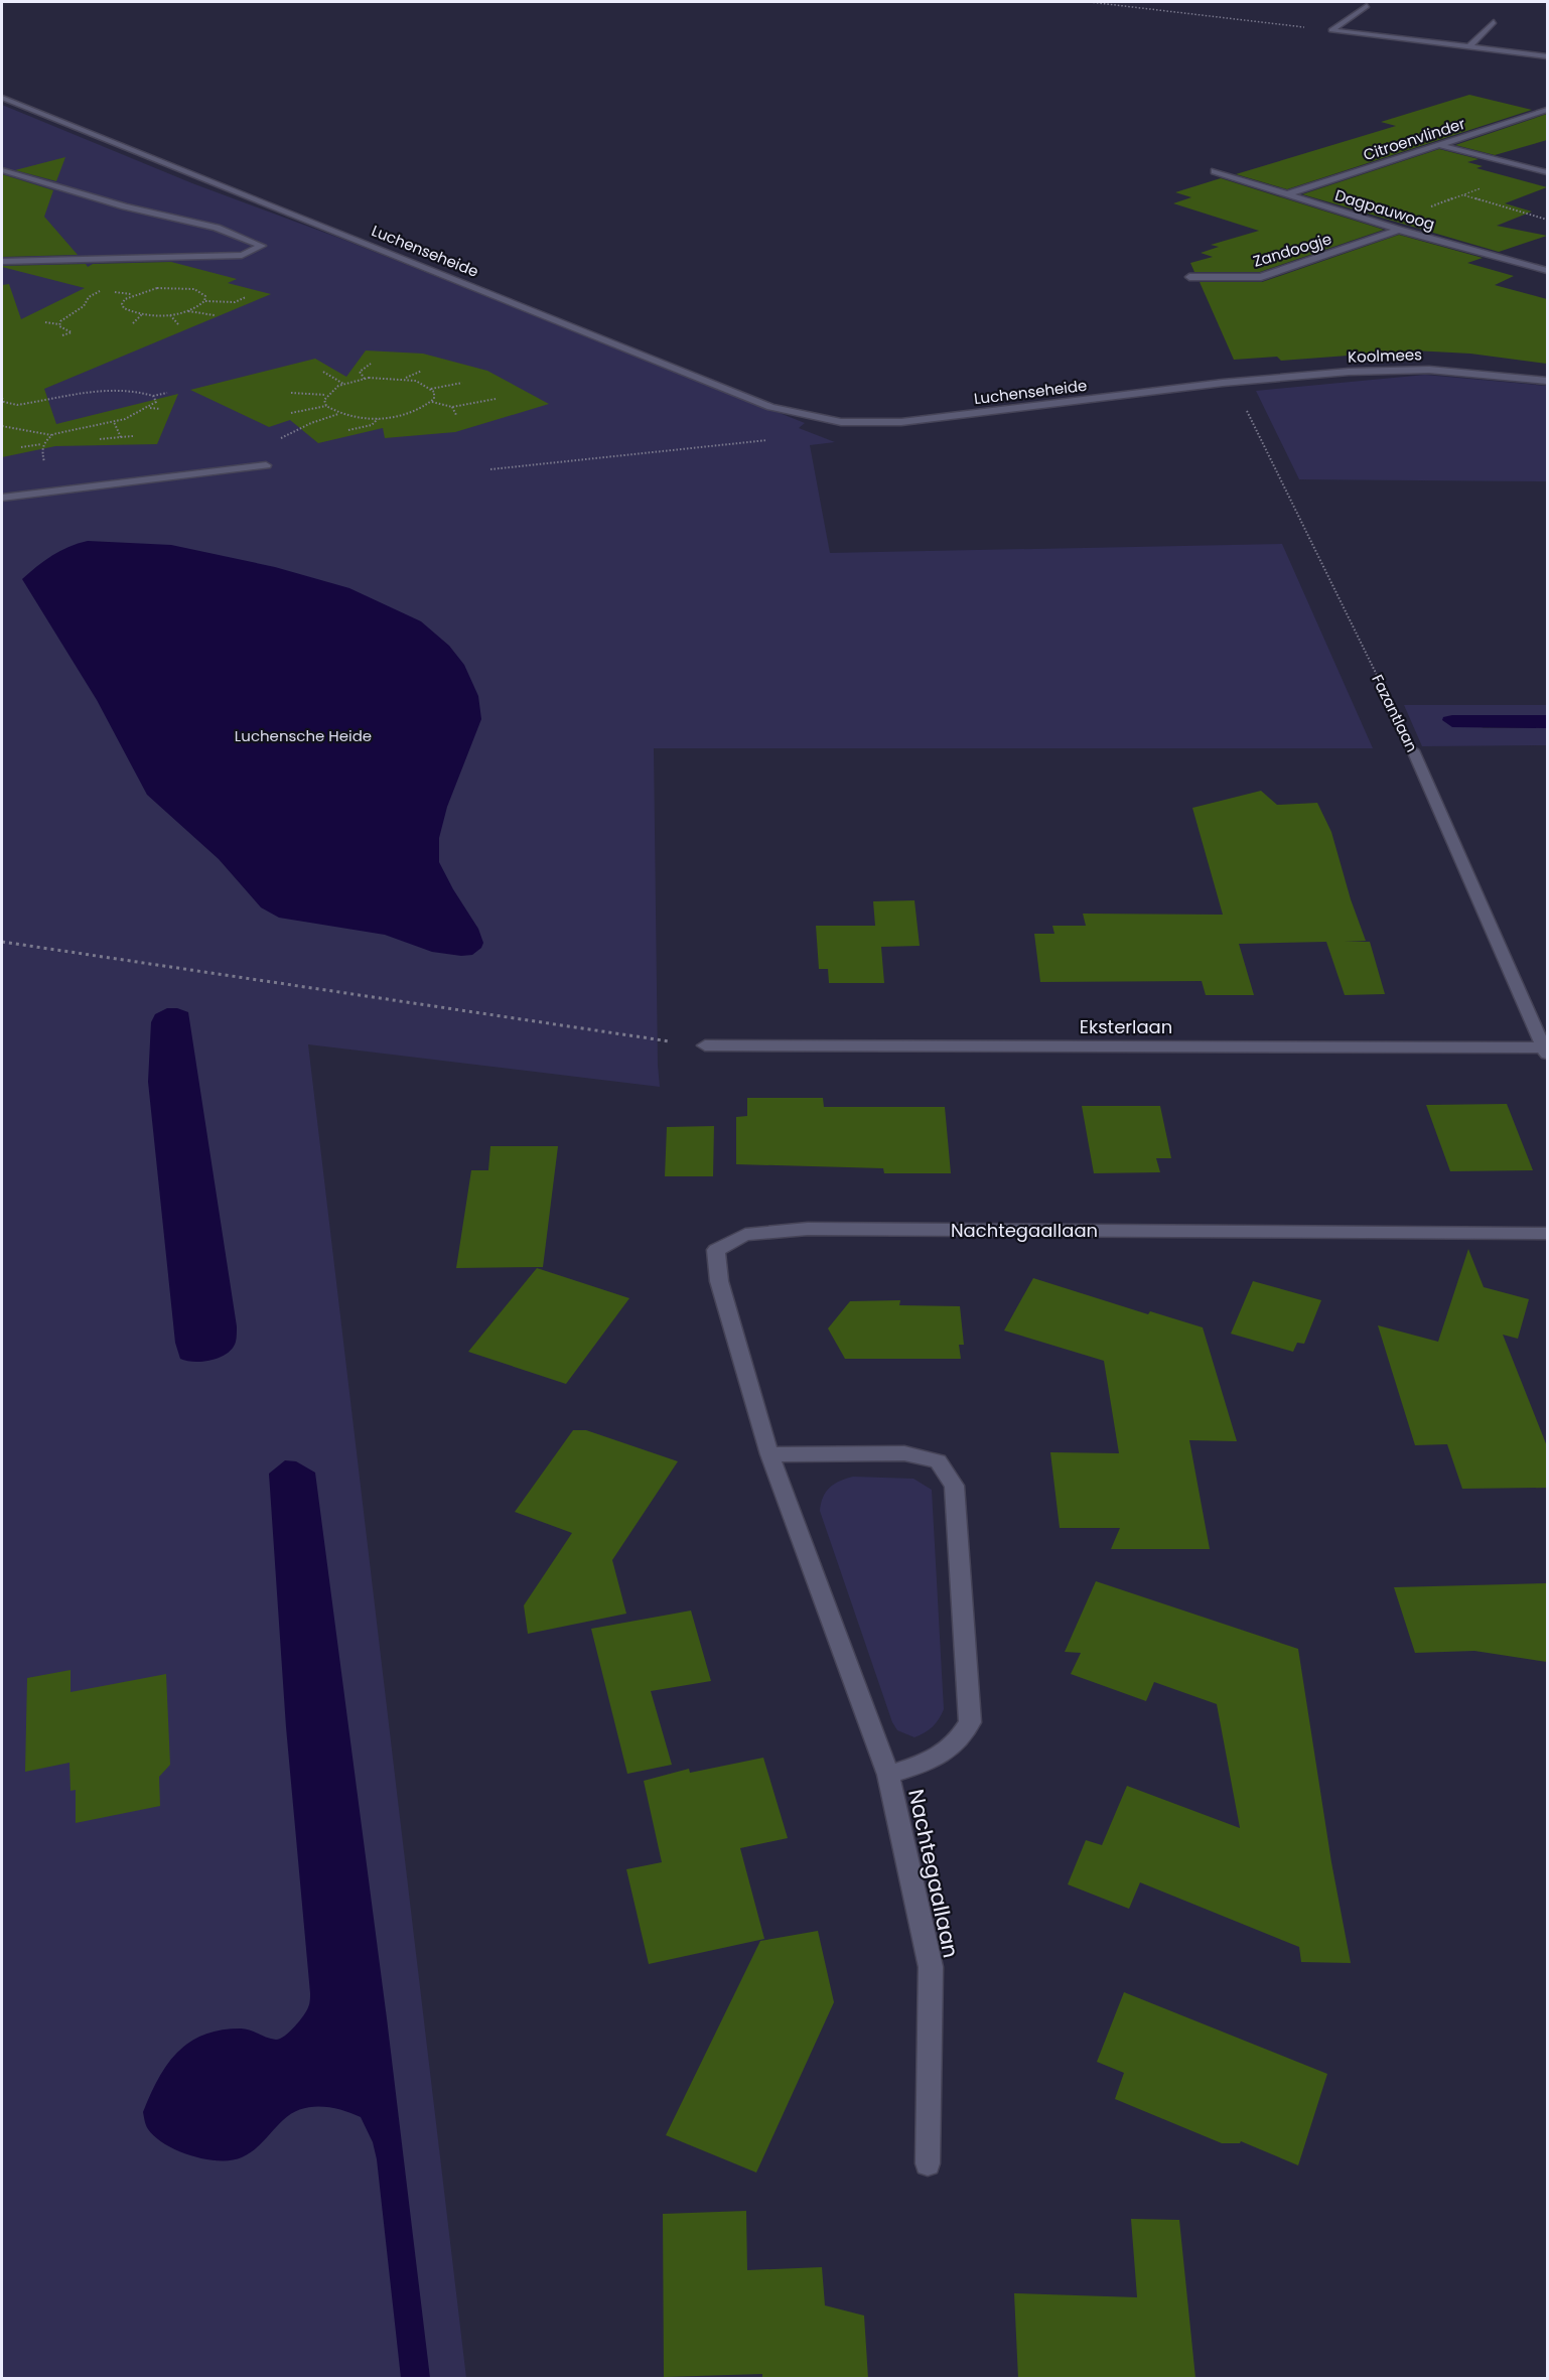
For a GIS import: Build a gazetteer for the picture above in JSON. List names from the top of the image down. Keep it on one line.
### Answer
{"streets":{"street":["Citroenvlinder","Dagpauwoog","Zandoogje","Luchenseheide","Koolmees","Fazantlaan","Eksterlaan","Nachtegaallaan"]},"crossings":[["Citroenvlinder","Dagpauwoog"],["Dagpauwoog","Zandoogje"],["Luchenseheide","Koolmees"],["Luchenseheide","Fazantlaan"],["Koolmees","Fazantlaan"],["Fazantlaan","Eksterlaan"]],"parks":["Luchensche Heide"]}
